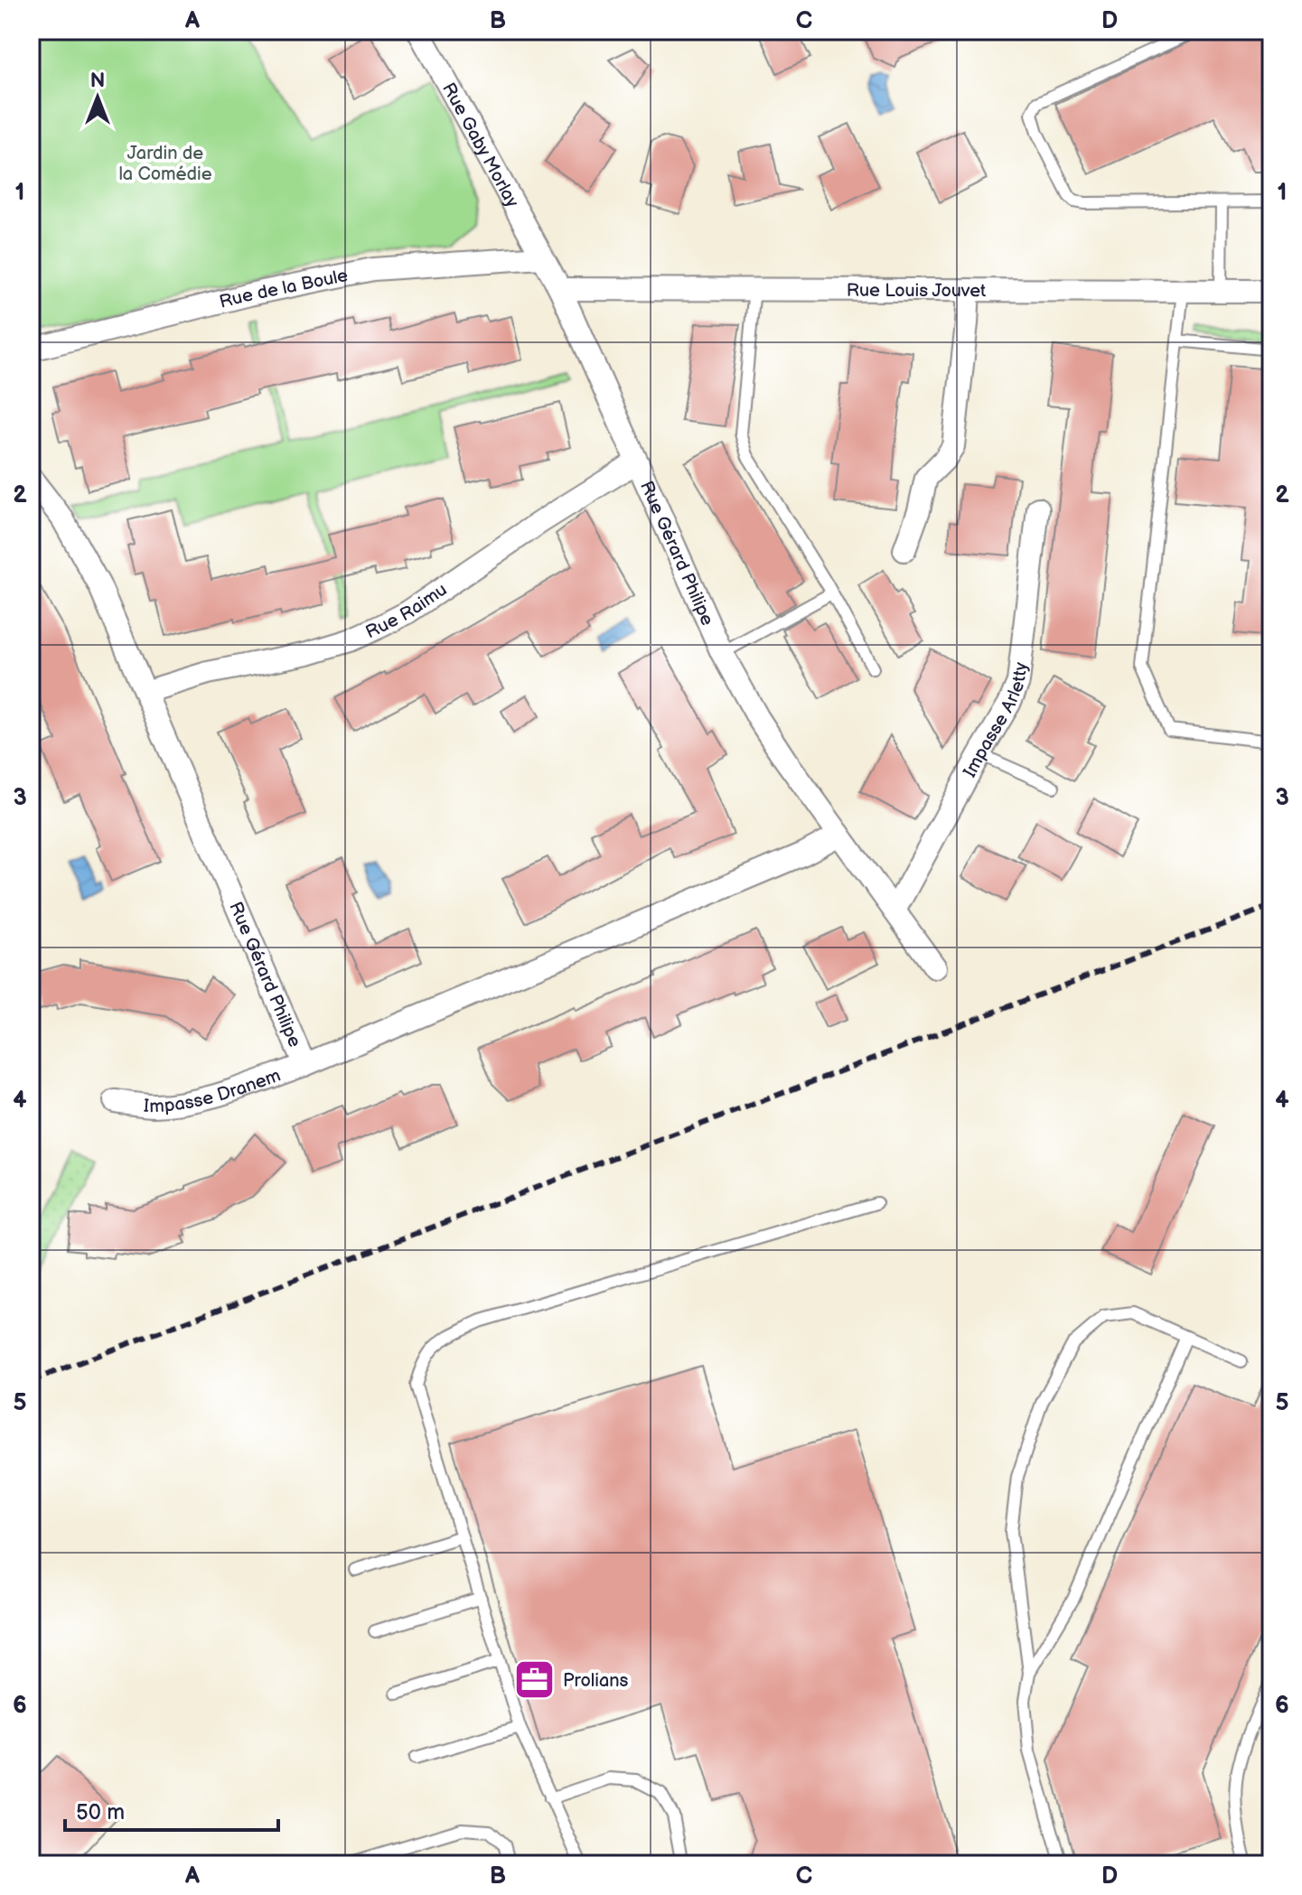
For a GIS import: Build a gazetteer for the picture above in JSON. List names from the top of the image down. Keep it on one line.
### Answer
{"streets":{"street":["Rue Gaby Morlay","Rue de la Boule","Rue Louis Jouvet","Rue Gérard Philipe","Rue Raimu","Impasse Arletty","Impasse Dranem"]},"crossings":[["Rue Gaby Morlay","Rue de la Boule"],["Rue Gaby Morlay","Rue Gérard Philipe"],["Rue de la Boule","Rue Gérard Philipe"],["Rue Louis Jouvet","Rue Gérard Philipe"],["Rue Gérard Philipe","Rue Raimu"],["Rue Gérard Philipe","Impasse Arletty"],["Rue Gérard Philipe","Impasse Dranem"]],"parks":["Jardin de la Comédie"],"places":{"office":["Prolians"]},"scale_bar":"50 m","north":"top","grid":{"columns":["A","B","C","D"],"rows":["1","2","3","4","5","6"]}}
